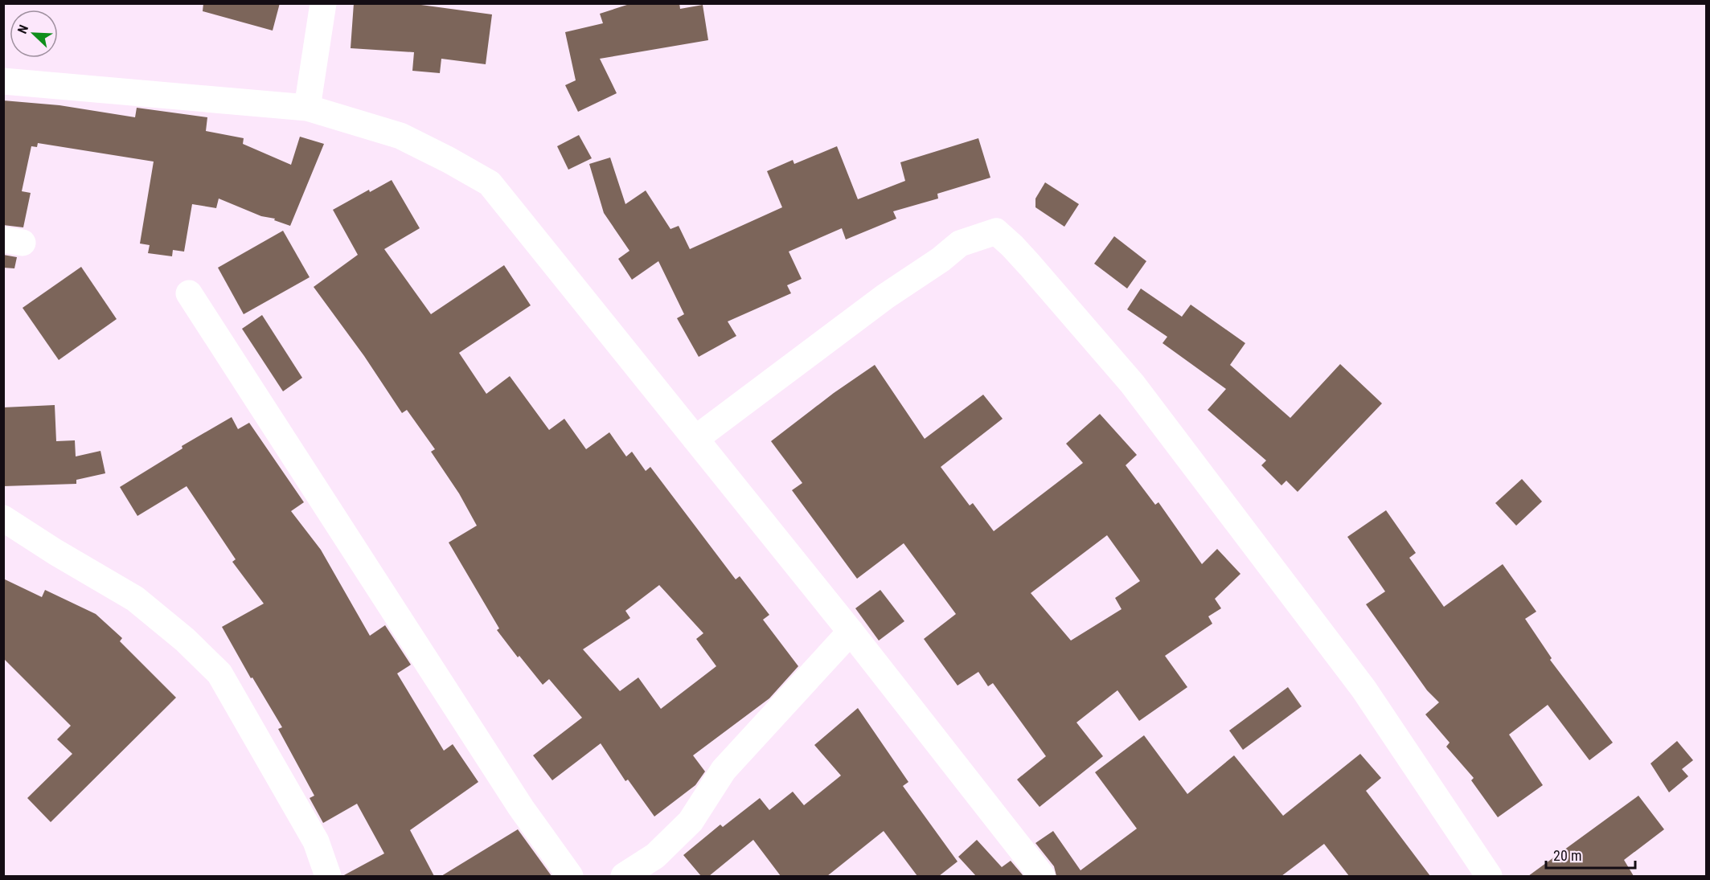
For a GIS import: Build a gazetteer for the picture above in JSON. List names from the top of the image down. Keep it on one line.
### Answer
{"scale_bar":"20 m","north":"top left"}
